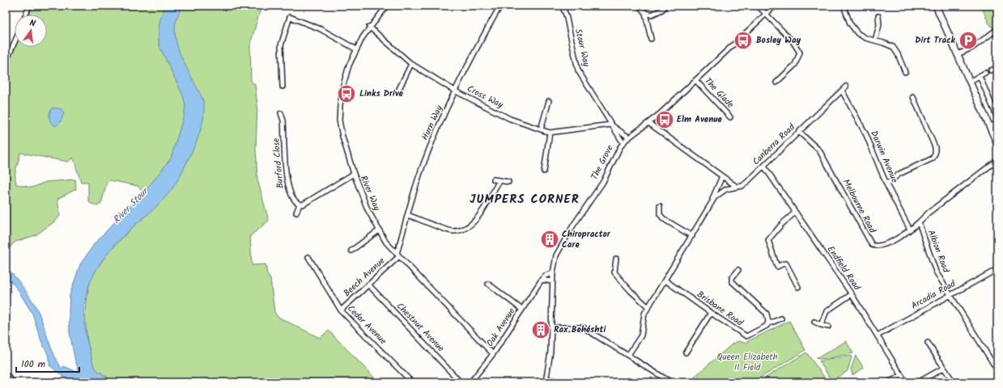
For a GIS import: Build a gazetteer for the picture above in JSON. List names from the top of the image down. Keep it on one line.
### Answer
{"streets":{"street":["Stour Way","The Glade","Cross Way","Hurn Way","Canberra Road","Darwin Avenue","The Grove","Burford Close","River Way","Melbourne Road","Albion Road","Endfield Road","Beech Avenue","Arcadia Road","Brisbane Road","Cedar Avenue","Chestnut Avenue","Oak Avenue"]},"crossings":[["Stour Way","Cross Way"],["Stour Way","The Grove"],["The Glade","The Grove"],["Cross Way","Hurn Way"],["Cross Way","River Way"],["Hurn Way","River Way"],["Hurn Way","Beech Avenue"],["Canberra Road","Darwin Avenue"],["Canberra Road","Melbourne Road"],["Canberra Road","Endfield Road"],["Canberra Road","Brisbane Road"],["Darwin Avenue","Melbourne Road"],["The Grove","Oak Avenue"],["River Way","Beech Avenue"],["River Way","Oak Avenue"],["Melbourne Road","Albion Road"],["Albion Road","Arcadia Road"],["Endfield Road","Arcadia Road"],["Beech Avenue","Cedar Avenue"],["Beech Avenue","Chestnut Avenue"]],"districts":["JUMPERS CORNER"],"water":["River Stour"],"parks":["Queen Elizabeth II Field"],"places":{"bus stop":["Bosley Way","Links Drive","Elm Avenue"],"parking":["Dirt Track"],"building":["Chiropractor Care","Rax Behéshti"]},"scale_bar":"100 m","north":"top"}
